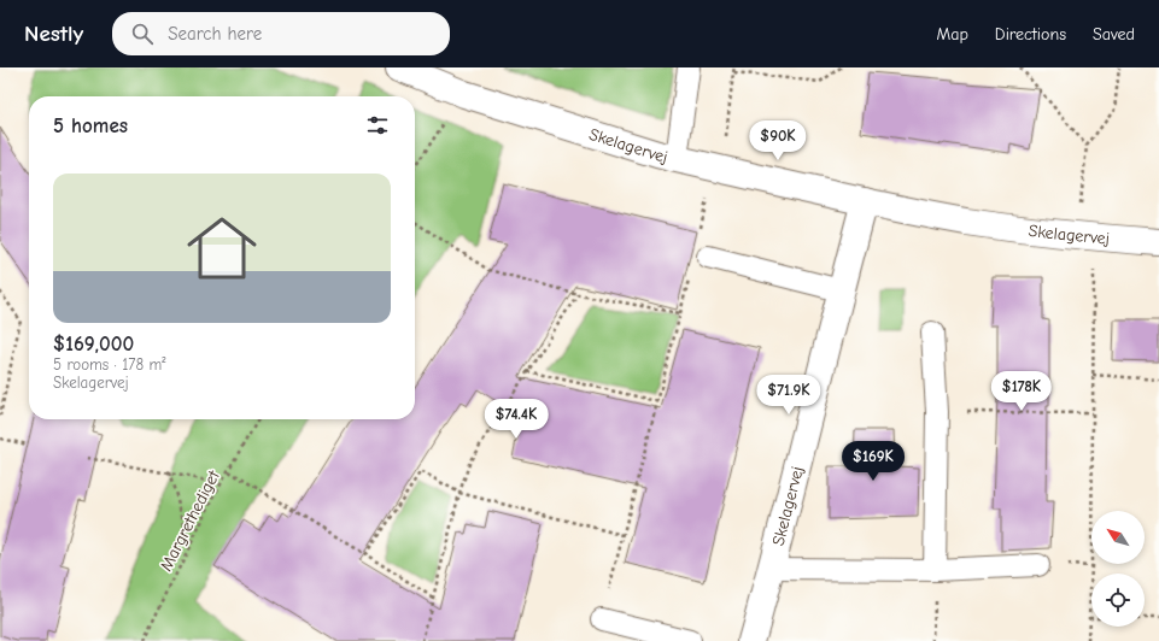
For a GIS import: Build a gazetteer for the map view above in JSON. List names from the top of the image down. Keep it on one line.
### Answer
{"streets":{"street":["Skelagervej"],"path":["Margrethediget"]},"north":"top left","page":{"header":"Nestly","search":"Search here","nav":["Map","Directions","Saved"],"heading":"5 homes","price":["$90K","$178K","$71.9K","$74.4K","$169K"],"list":[{"name":"$169,000","note":"5 rooms · 178 m² · Skelagervej"}]}}
